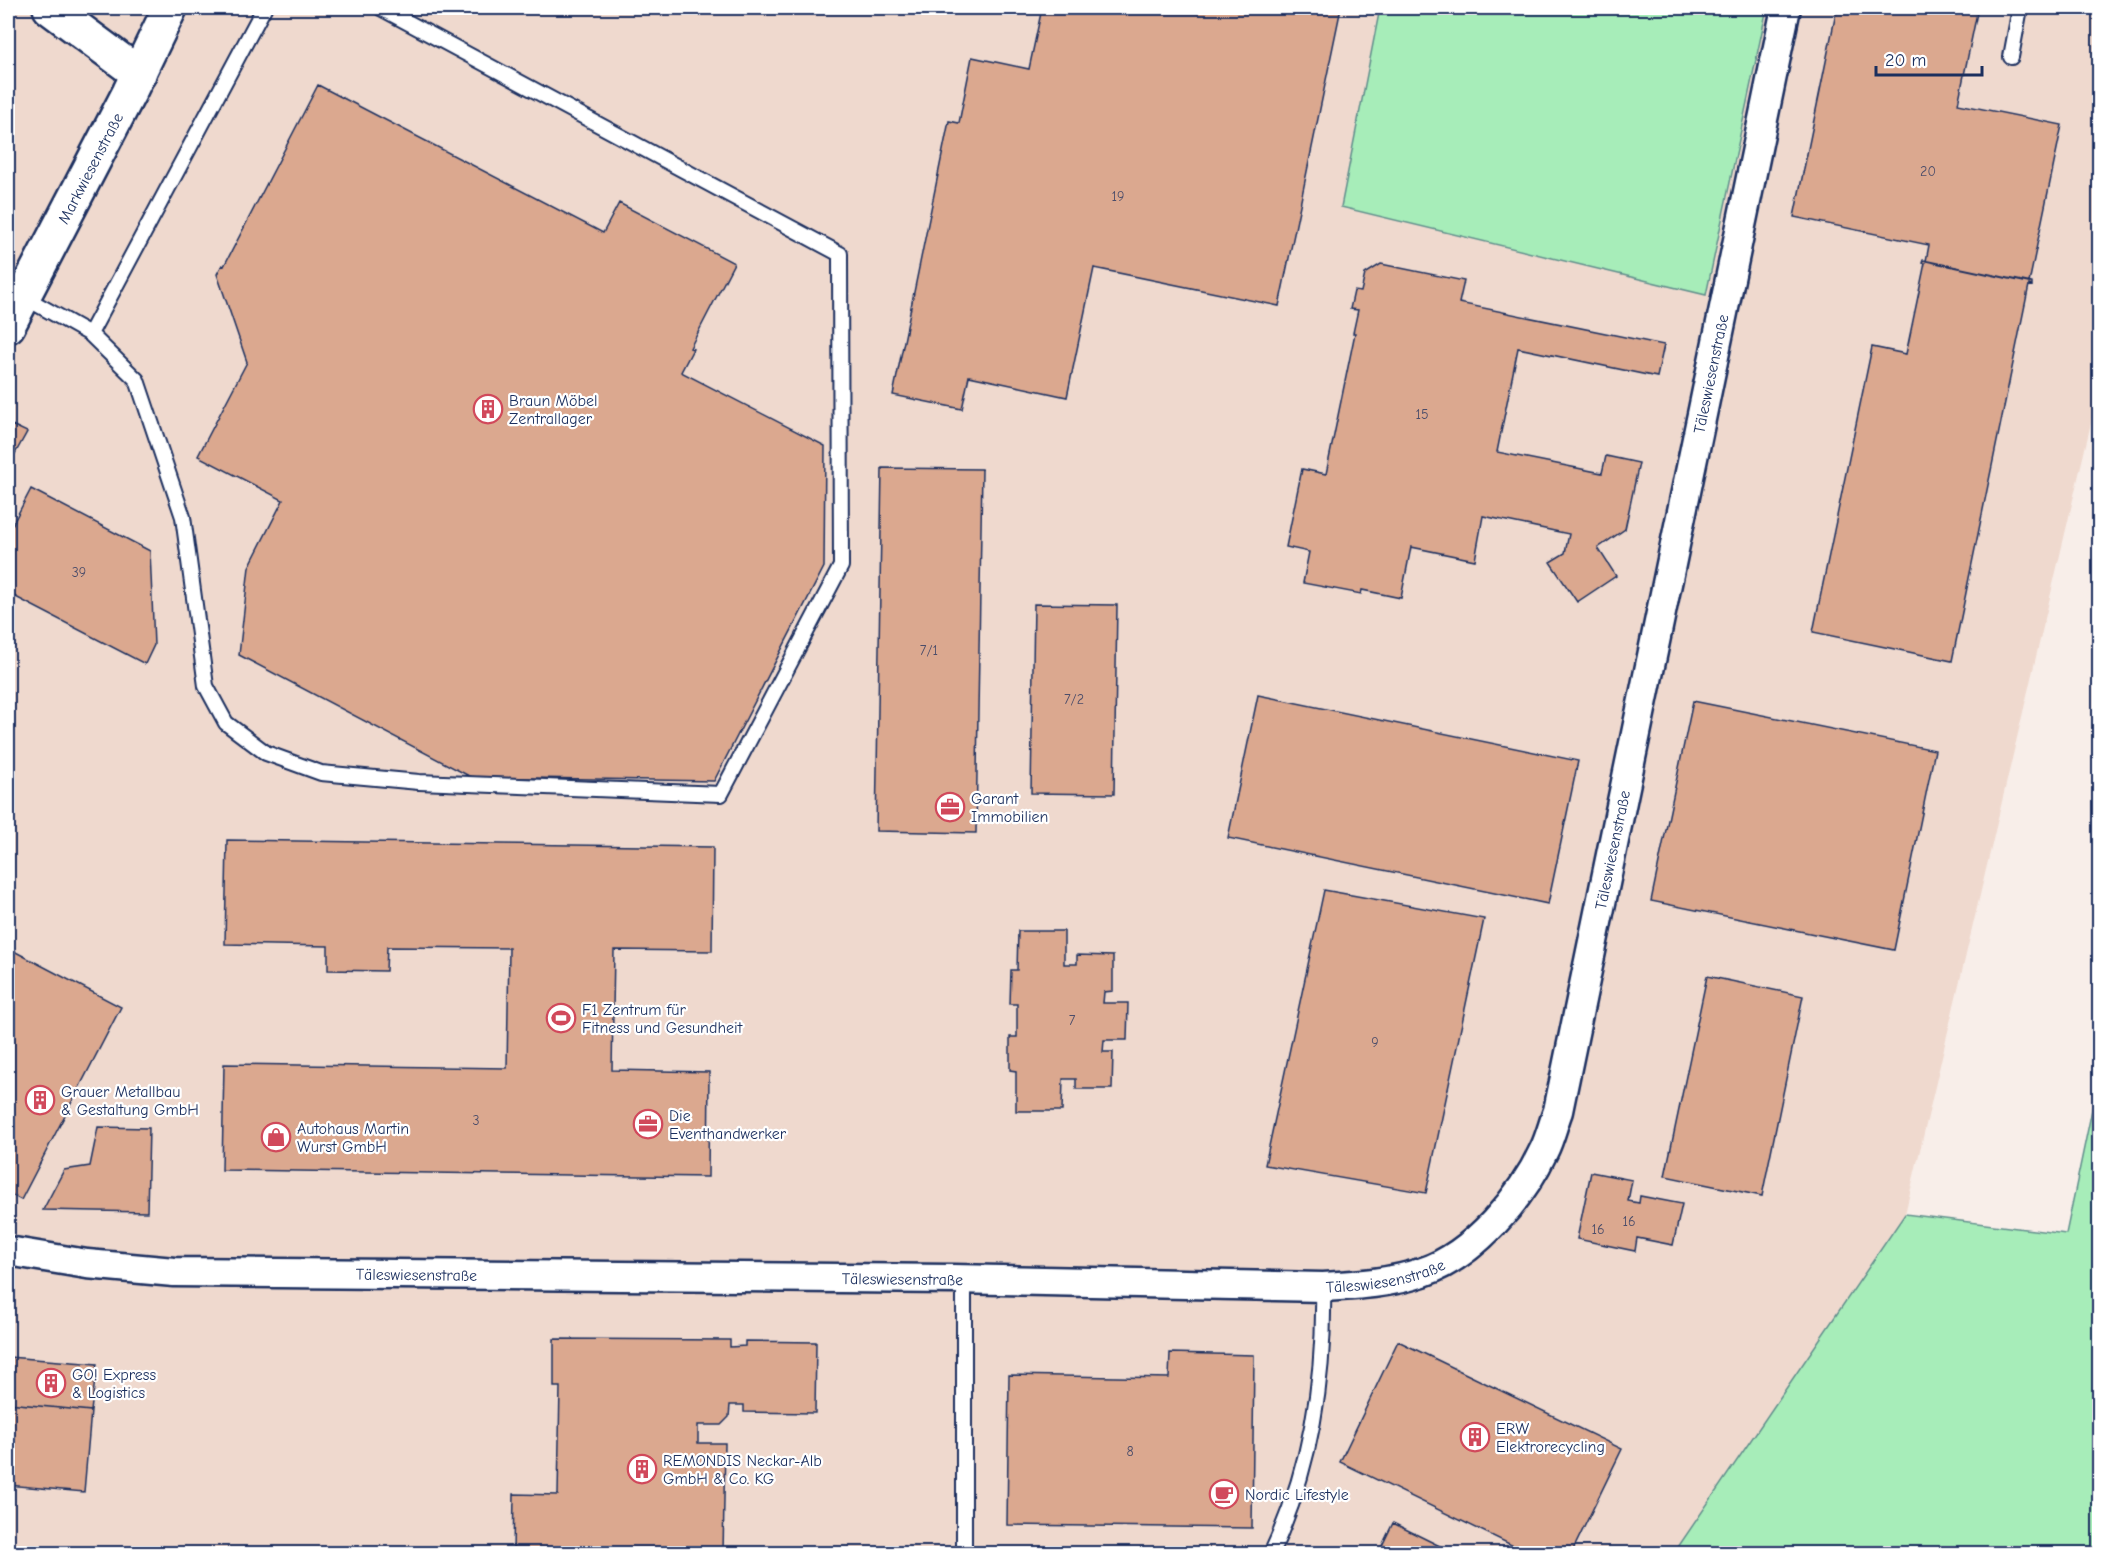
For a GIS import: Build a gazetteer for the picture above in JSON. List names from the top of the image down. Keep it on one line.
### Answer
{"streets":{"street":["Markwiesenstraße","Täleswiesenstraße"]},"places":{"building":["Braun Möbel Zentrallager","Grauer Metallbau & Gestaltung GmbH","GO! Express & Logistics","ERW Elektrorecycling","REMONDIS Neckar-Alb GmbH & Co. KG"],"office":["Garant Immobilien","Die Eventhandwerker"],"sports":["F1 Zentrum für Fitness und Gesundheit"],"shop":["Autohaus Martin Wurst GmbH"],"cafe":["Nordic Lifestyle"]},"house_numbers":["20","19","15","39","7/1","7/2","7","9","3","16","16","8"],"scale_bar":"20 m"}
